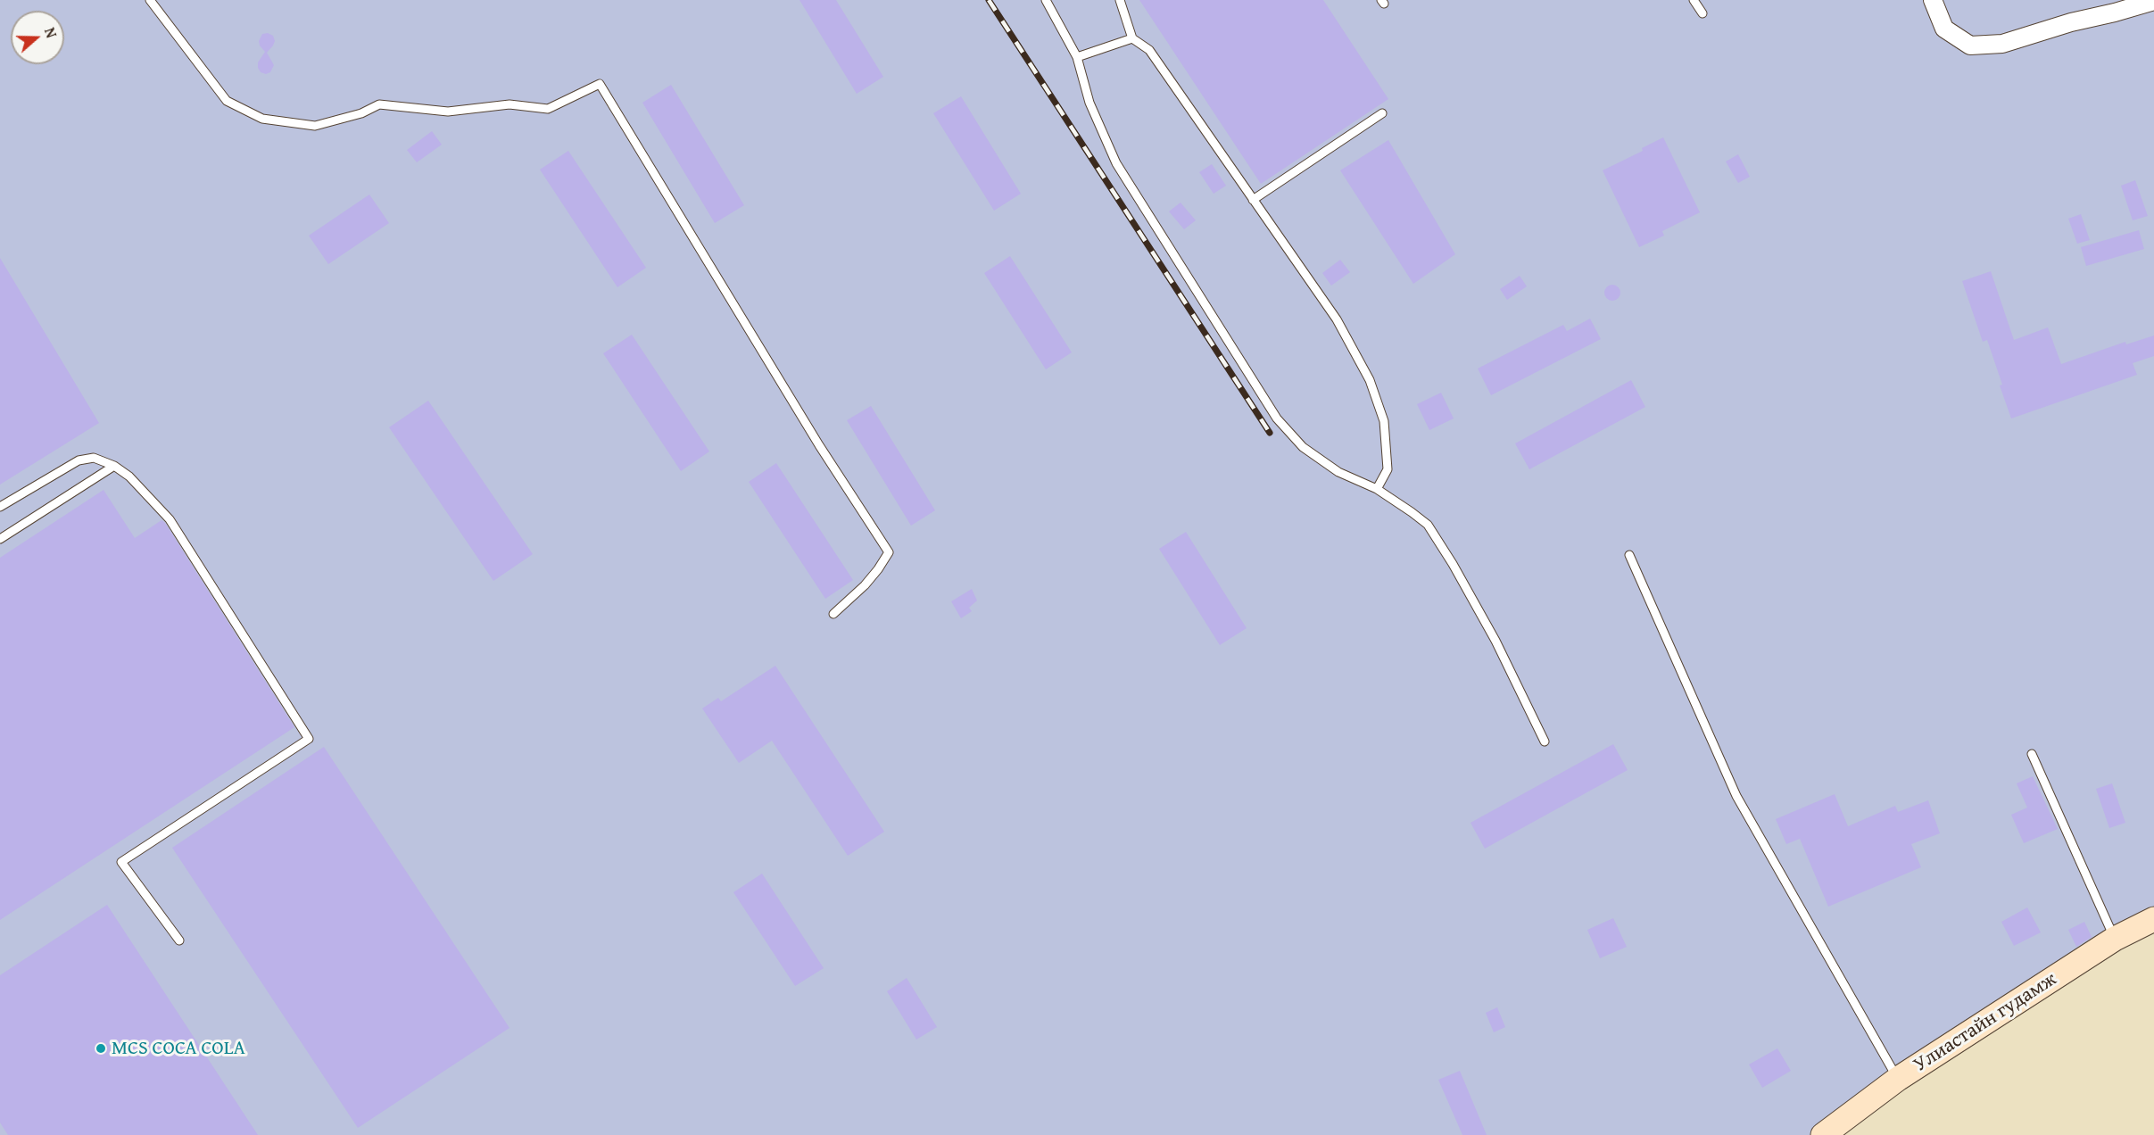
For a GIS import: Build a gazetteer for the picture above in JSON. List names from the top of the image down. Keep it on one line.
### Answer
{"streets":{"main road":["Улиастайн гудамж"]},"places":["MCS COCA COLA"],"north":"right"}
